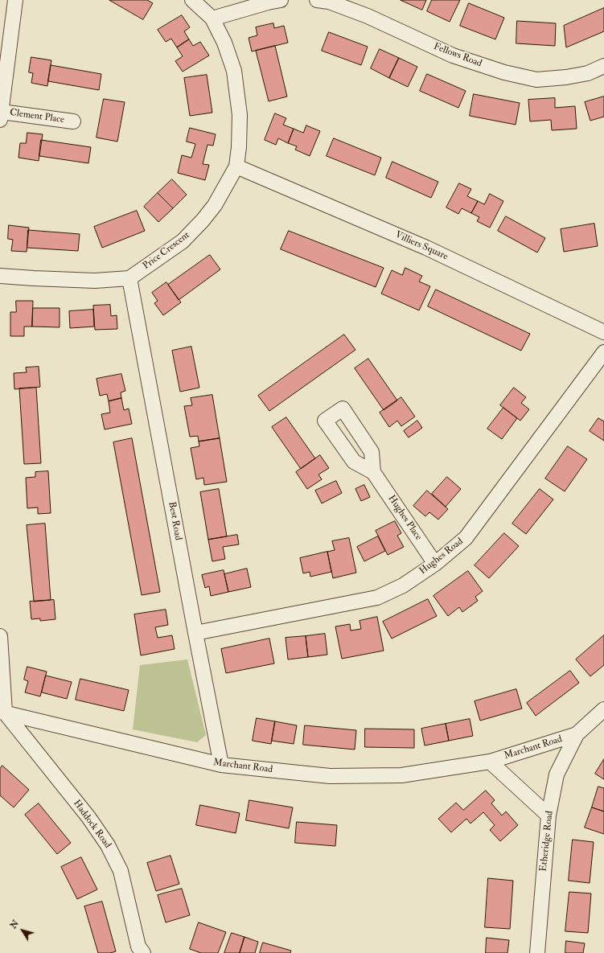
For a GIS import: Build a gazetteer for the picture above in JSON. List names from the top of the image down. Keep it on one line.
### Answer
{"streets":{"street":["Fellows Road","Clement Place","Villiers Square","Price Crescent","Hughes Place","Best Road","Hughes Road","Marchant Road","Haddock Road","Etheridge Road"]},"crossings":[["Villiers Square","Price Crescent"],["Price Crescent","Best Road"],["Hughes Place","Hughes Road"],["Best Road","Hughes Road"],["Best Road","Marchant Road"],["Marchant Road","Haddock Road"],["Marchant Road","Etheridge Road"]],"north":"top left"}
